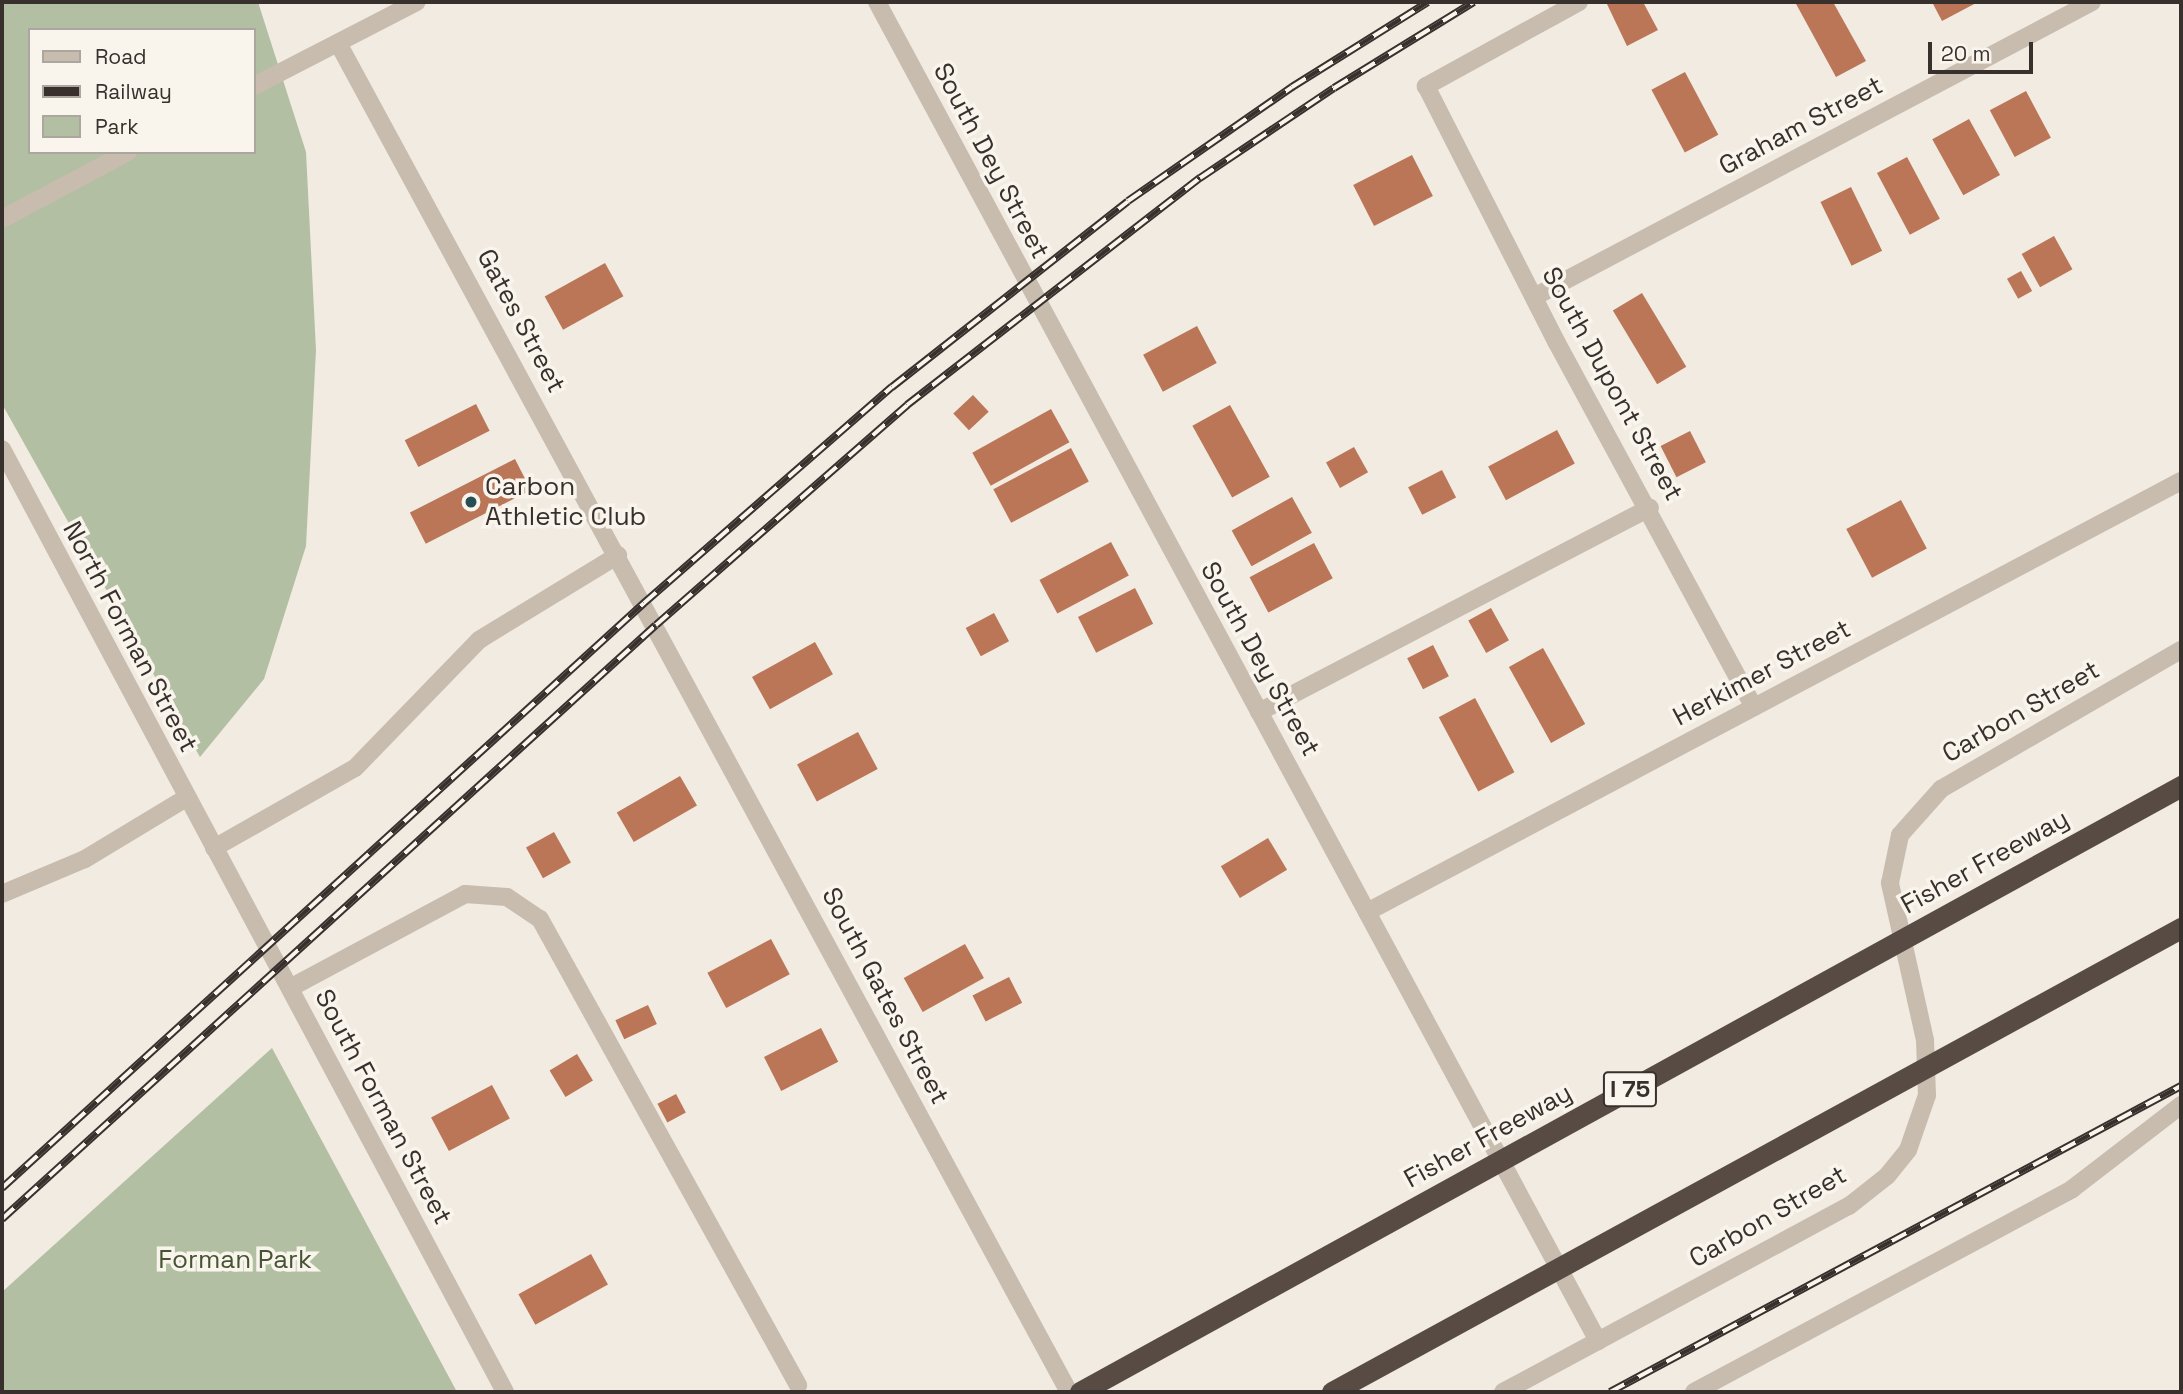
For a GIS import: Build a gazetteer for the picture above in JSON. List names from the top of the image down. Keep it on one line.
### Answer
{"streets":{"highway":["Fisher Freeway","I 75"],"street":["Graham Street","South Dey Street","Gates Street","South Dupont Street","North Forman Street","Herkimer Street","Carbon Street","South Gates Street","South Forman Street"]},"crossings":[["Graham Street","South Dupont Street"],["South Dey Street","Herkimer Street"],["South Dey Street","Carbon Street"],["Gates Street","South Gates Street"],["South Dupont Street","Herkimer Street"],["North Forman Street","South Forman Street"]],"parks":["Forman Park"],"places":["Carbon Athletic Club"],"legend":["Road","Railway","Park"],"scale_bar":"20 m"}
